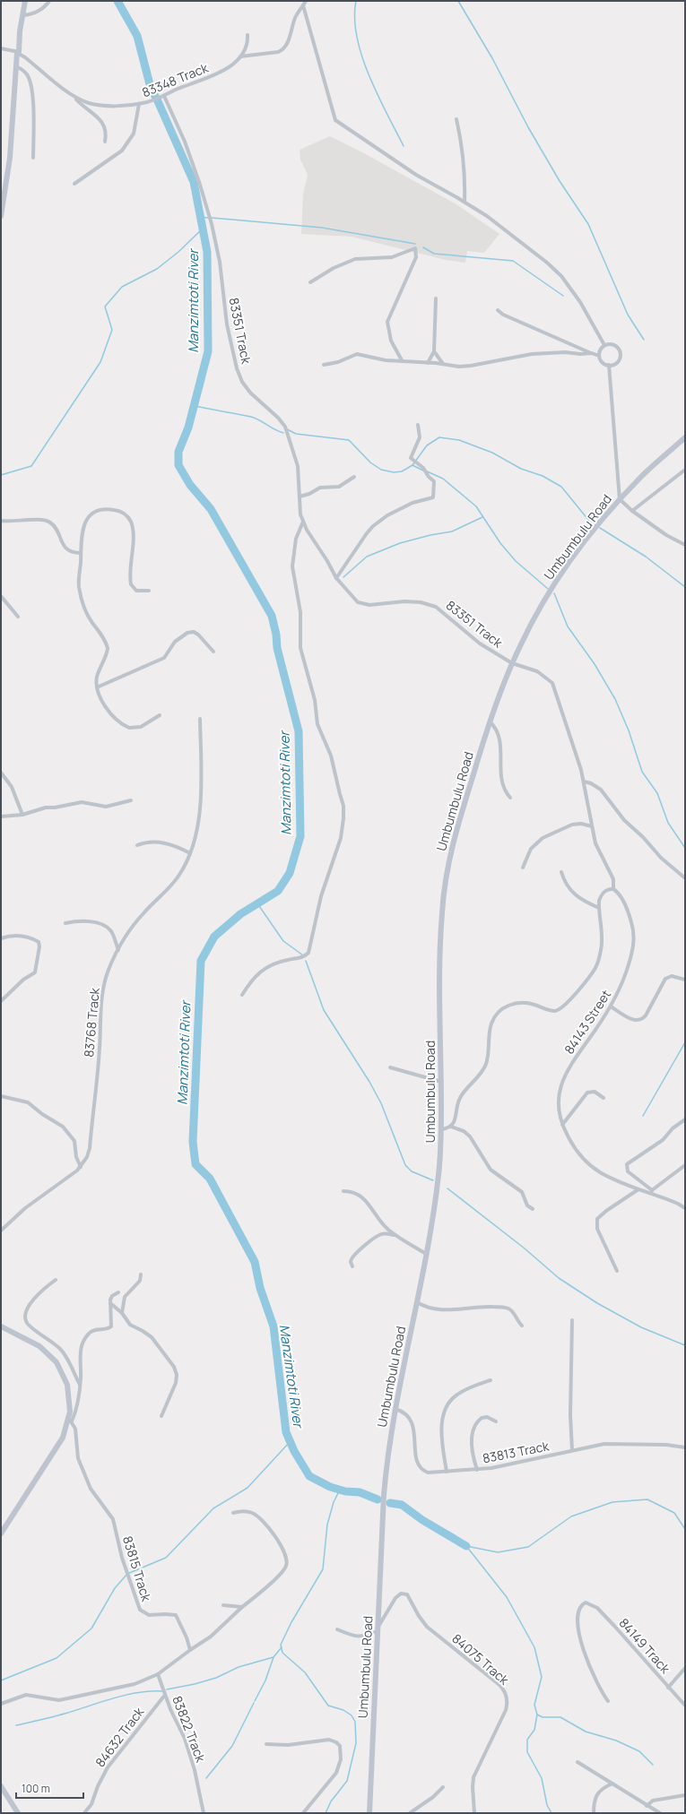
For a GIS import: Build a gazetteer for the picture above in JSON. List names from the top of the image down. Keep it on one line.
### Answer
{"streets":{"main road":["Umbumbulu Road"],"street":["83348 Track","83351 Track","84143 Street","83768 Track","83813 Track","83815 Track","84149 Track","84075 Track","83822 Track","84632 Track"]},"crossings":[["83348 Track","83351 Track"],["83351 Track","Umbumbulu Road"],["83351 Track","84143 Street"],["Umbumbulu Road","83813 Track"],["Umbumbulu Road","84075 Track"],["83822 Track","84632 Track"]],"water":["Manzimtoti River"],"scale_bar":"100 m"}
